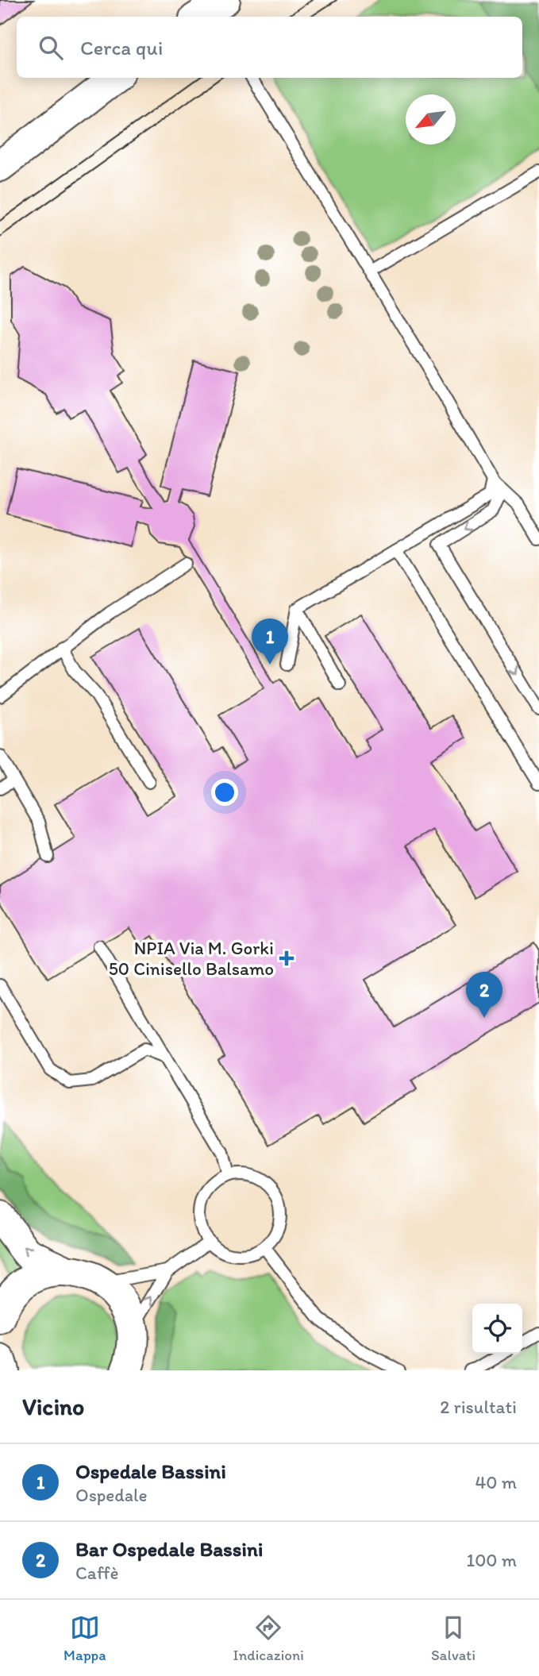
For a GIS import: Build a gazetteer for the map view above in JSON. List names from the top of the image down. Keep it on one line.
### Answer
{"places":{"health":["NPIA Via M. Gorki 50 Cinisello Balsamo"]},"north":"bottom left","page":{"search":"Cerca qui","pins":["1","2"],"heading":["Vicino","2 risultati"],"list":[{"mark":"1","name":"Ospedale Bassini","note":"Ospedale","value":"40 m"},{"mark":"2","name":"Bar Ospedale Bassini","note":"Caffè","value":"100 m"}],"nav":["Mappa","Indicazioni","Salvati"]}}
